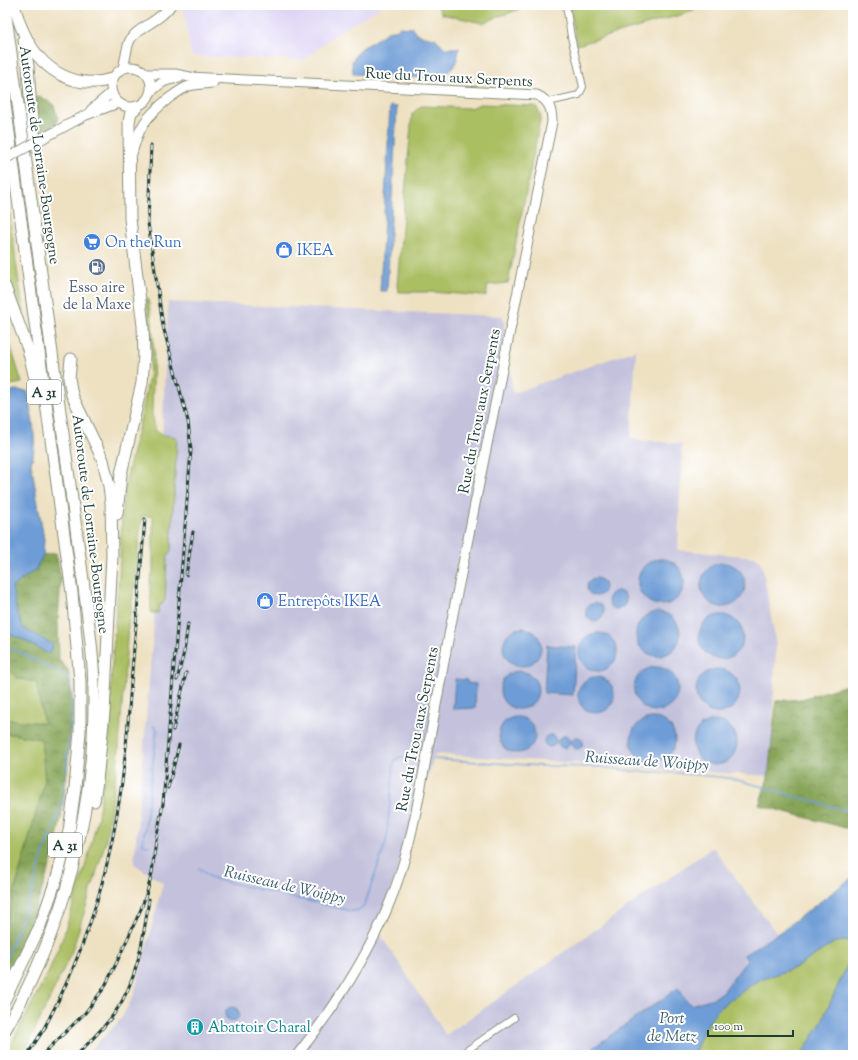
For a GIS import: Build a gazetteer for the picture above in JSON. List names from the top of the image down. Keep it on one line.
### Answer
{"streets":{"highway":["Autoroute de Lorraine-Bourgogne","A 31"],"street":["Rue du Trou aux Serpents"]},"water":["Ruisseau de Woippy","Port de Metz"],"places":{"supermarket":["On the Run"],"shop":["IKEA","Entrepôts IKEA"],"fuel station":["Esso aire de la Maxe"],"building":["Abattoir Charal"]},"scale_bar":"100 m"}
